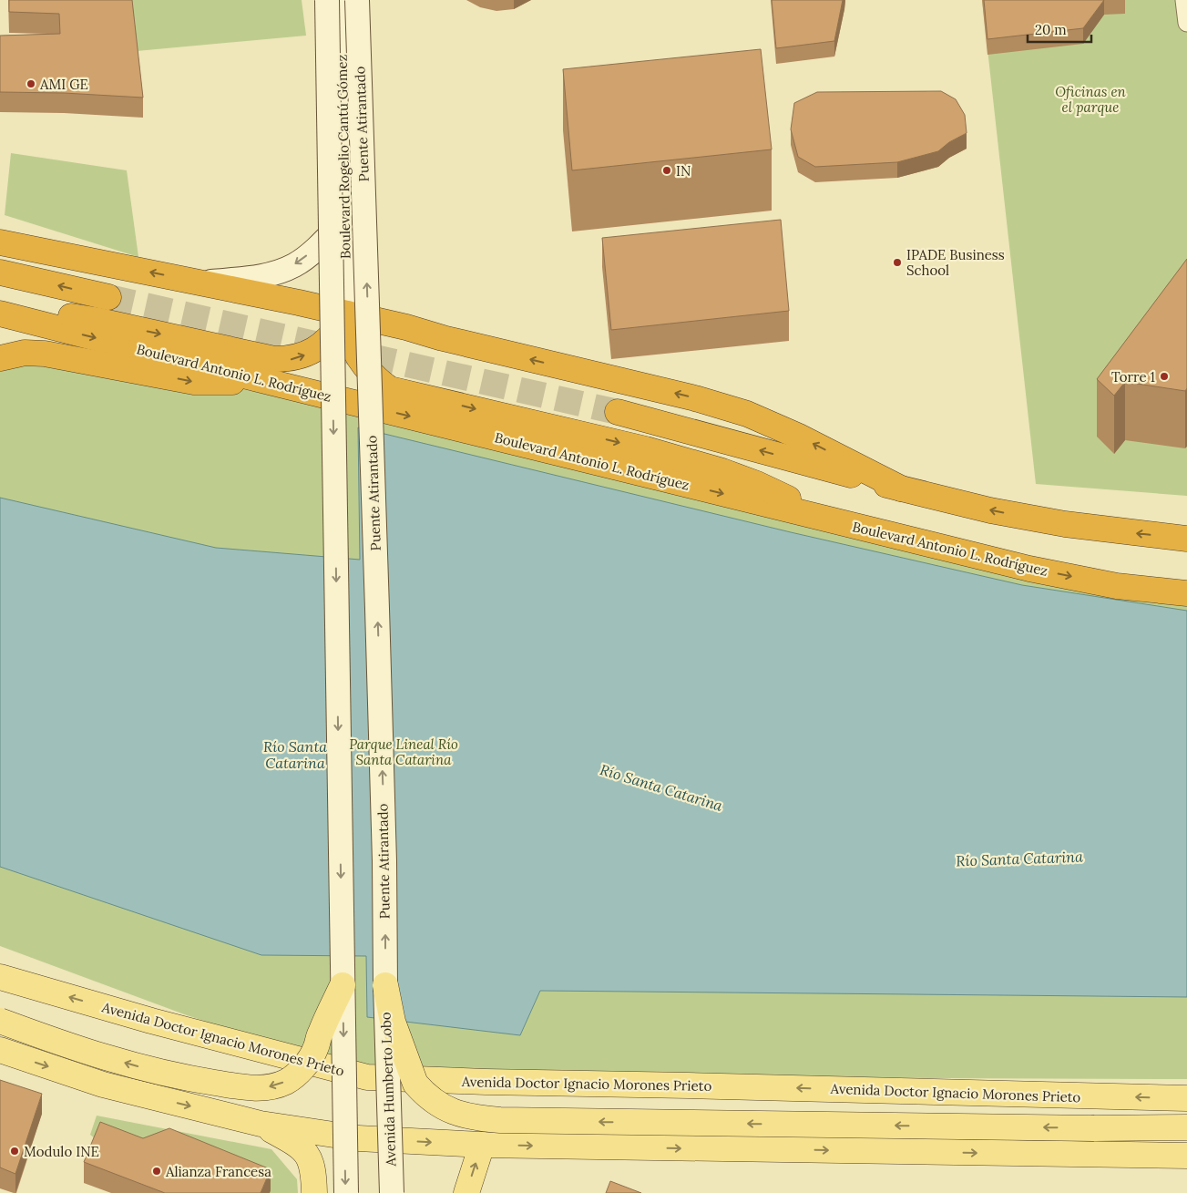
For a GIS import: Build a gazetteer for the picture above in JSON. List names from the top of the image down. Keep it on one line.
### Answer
{"streets":{"highway":["Boulevard Antonio L. Rodríguez"],"main road":["Puente Atirantado","Boulevard Rogelio Cantú Gómez","Avenida Doctor Ignacio Morones Prieto","Avenida Humberto Lobo"]},"crossings":[["Puente Atirantado","Avenida Humberto Lobo"]],"water":["Río Santa Catarina"],"parks":["Oficinas en el parque","Parque Lineal Río Santa Catarina"],"places":["AMI GE","IN","IPADE Business School","Torre 1","Modulo INE","Alianza Francesa"],"scale_bar":"20 m"}
